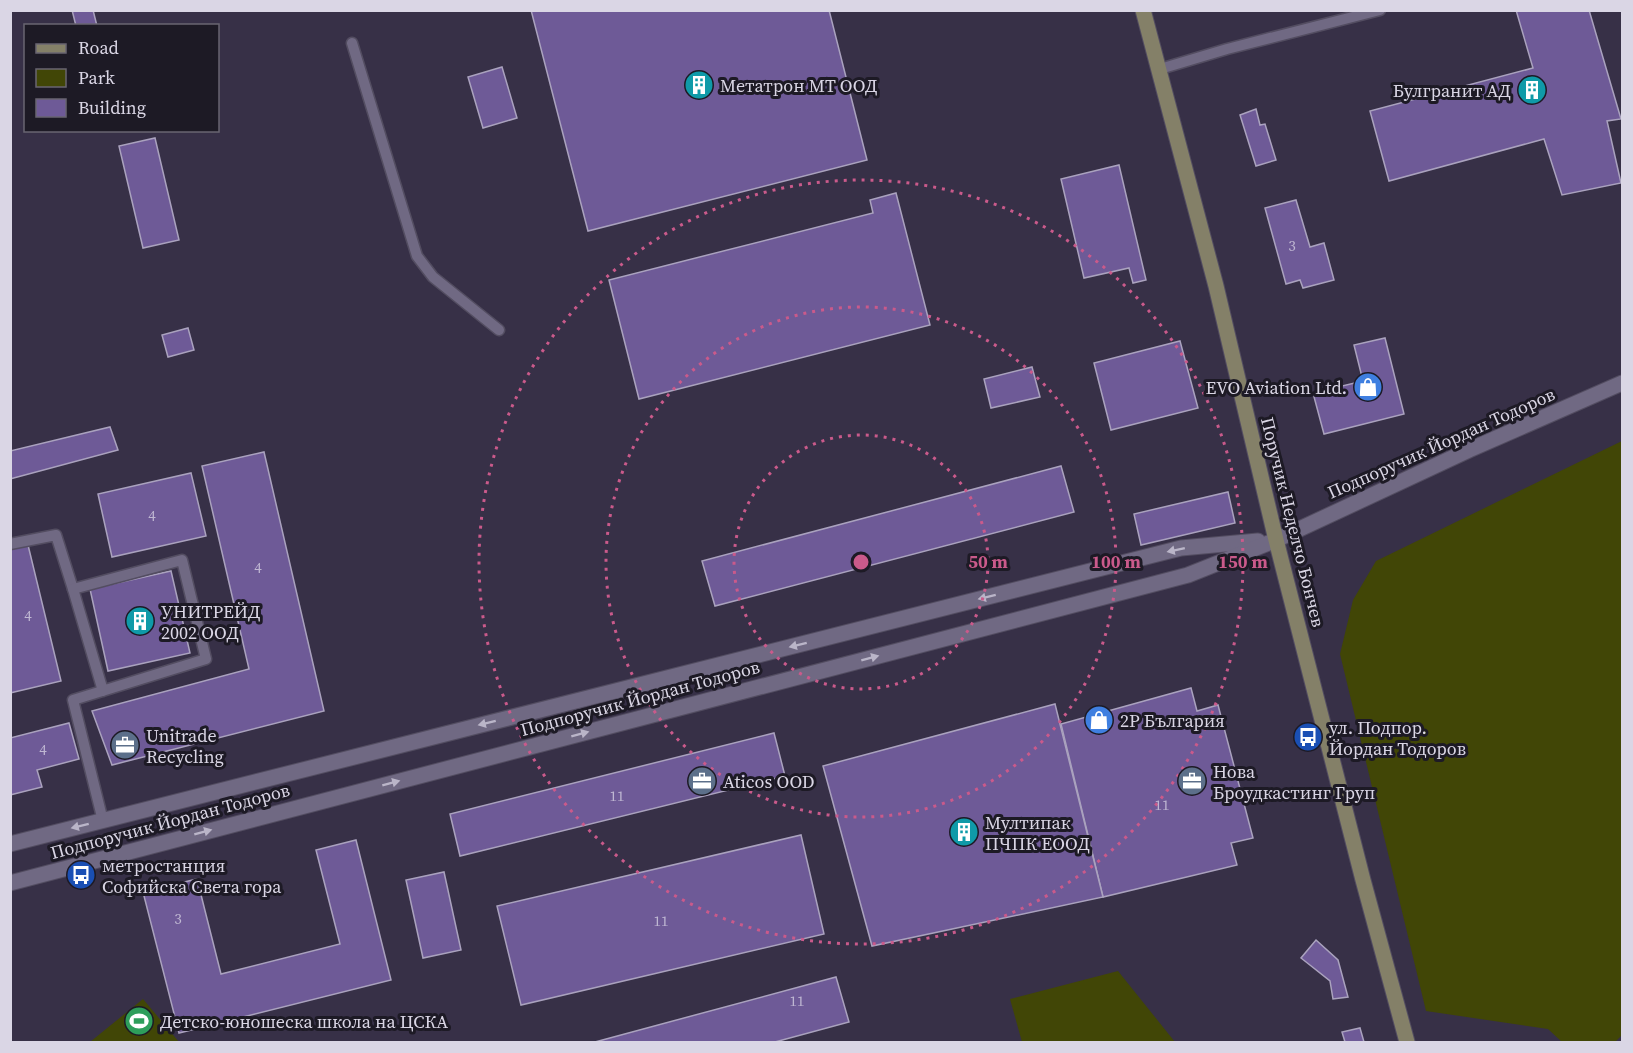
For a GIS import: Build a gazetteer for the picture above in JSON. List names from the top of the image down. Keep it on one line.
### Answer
{"streets":{"street":["Подпоручик Йордан Тодоров","Поручик Неделчо Бончев"]},"crossings":[["Подпоручик Йордан Тодоров","Поручик Неделчо Бончев"]],"places":{"building":["Метатрон МТ ООД","Булгранит АД","УНИТРЕЙД 2002 ООД","Мултипак ПЧПК ЕООД"],"shop":["EVO Aviation Ltd.","2Р България"],"bus stop":["ул. Подпор. Йордан Тодоров","метростанция Софийска Света гора"],"office":["Unitrade Recycling","Aticos OOD","Нова Броудкастинг Груп"],"sports":["Детско-юношеска школа на ЦСКА"]},"house_numbers":["3","4","4","4","4","11","11","3","11","11"],"legend":["Road","Park","Building"],"rings":["50 m","100 m","150 m"]}
